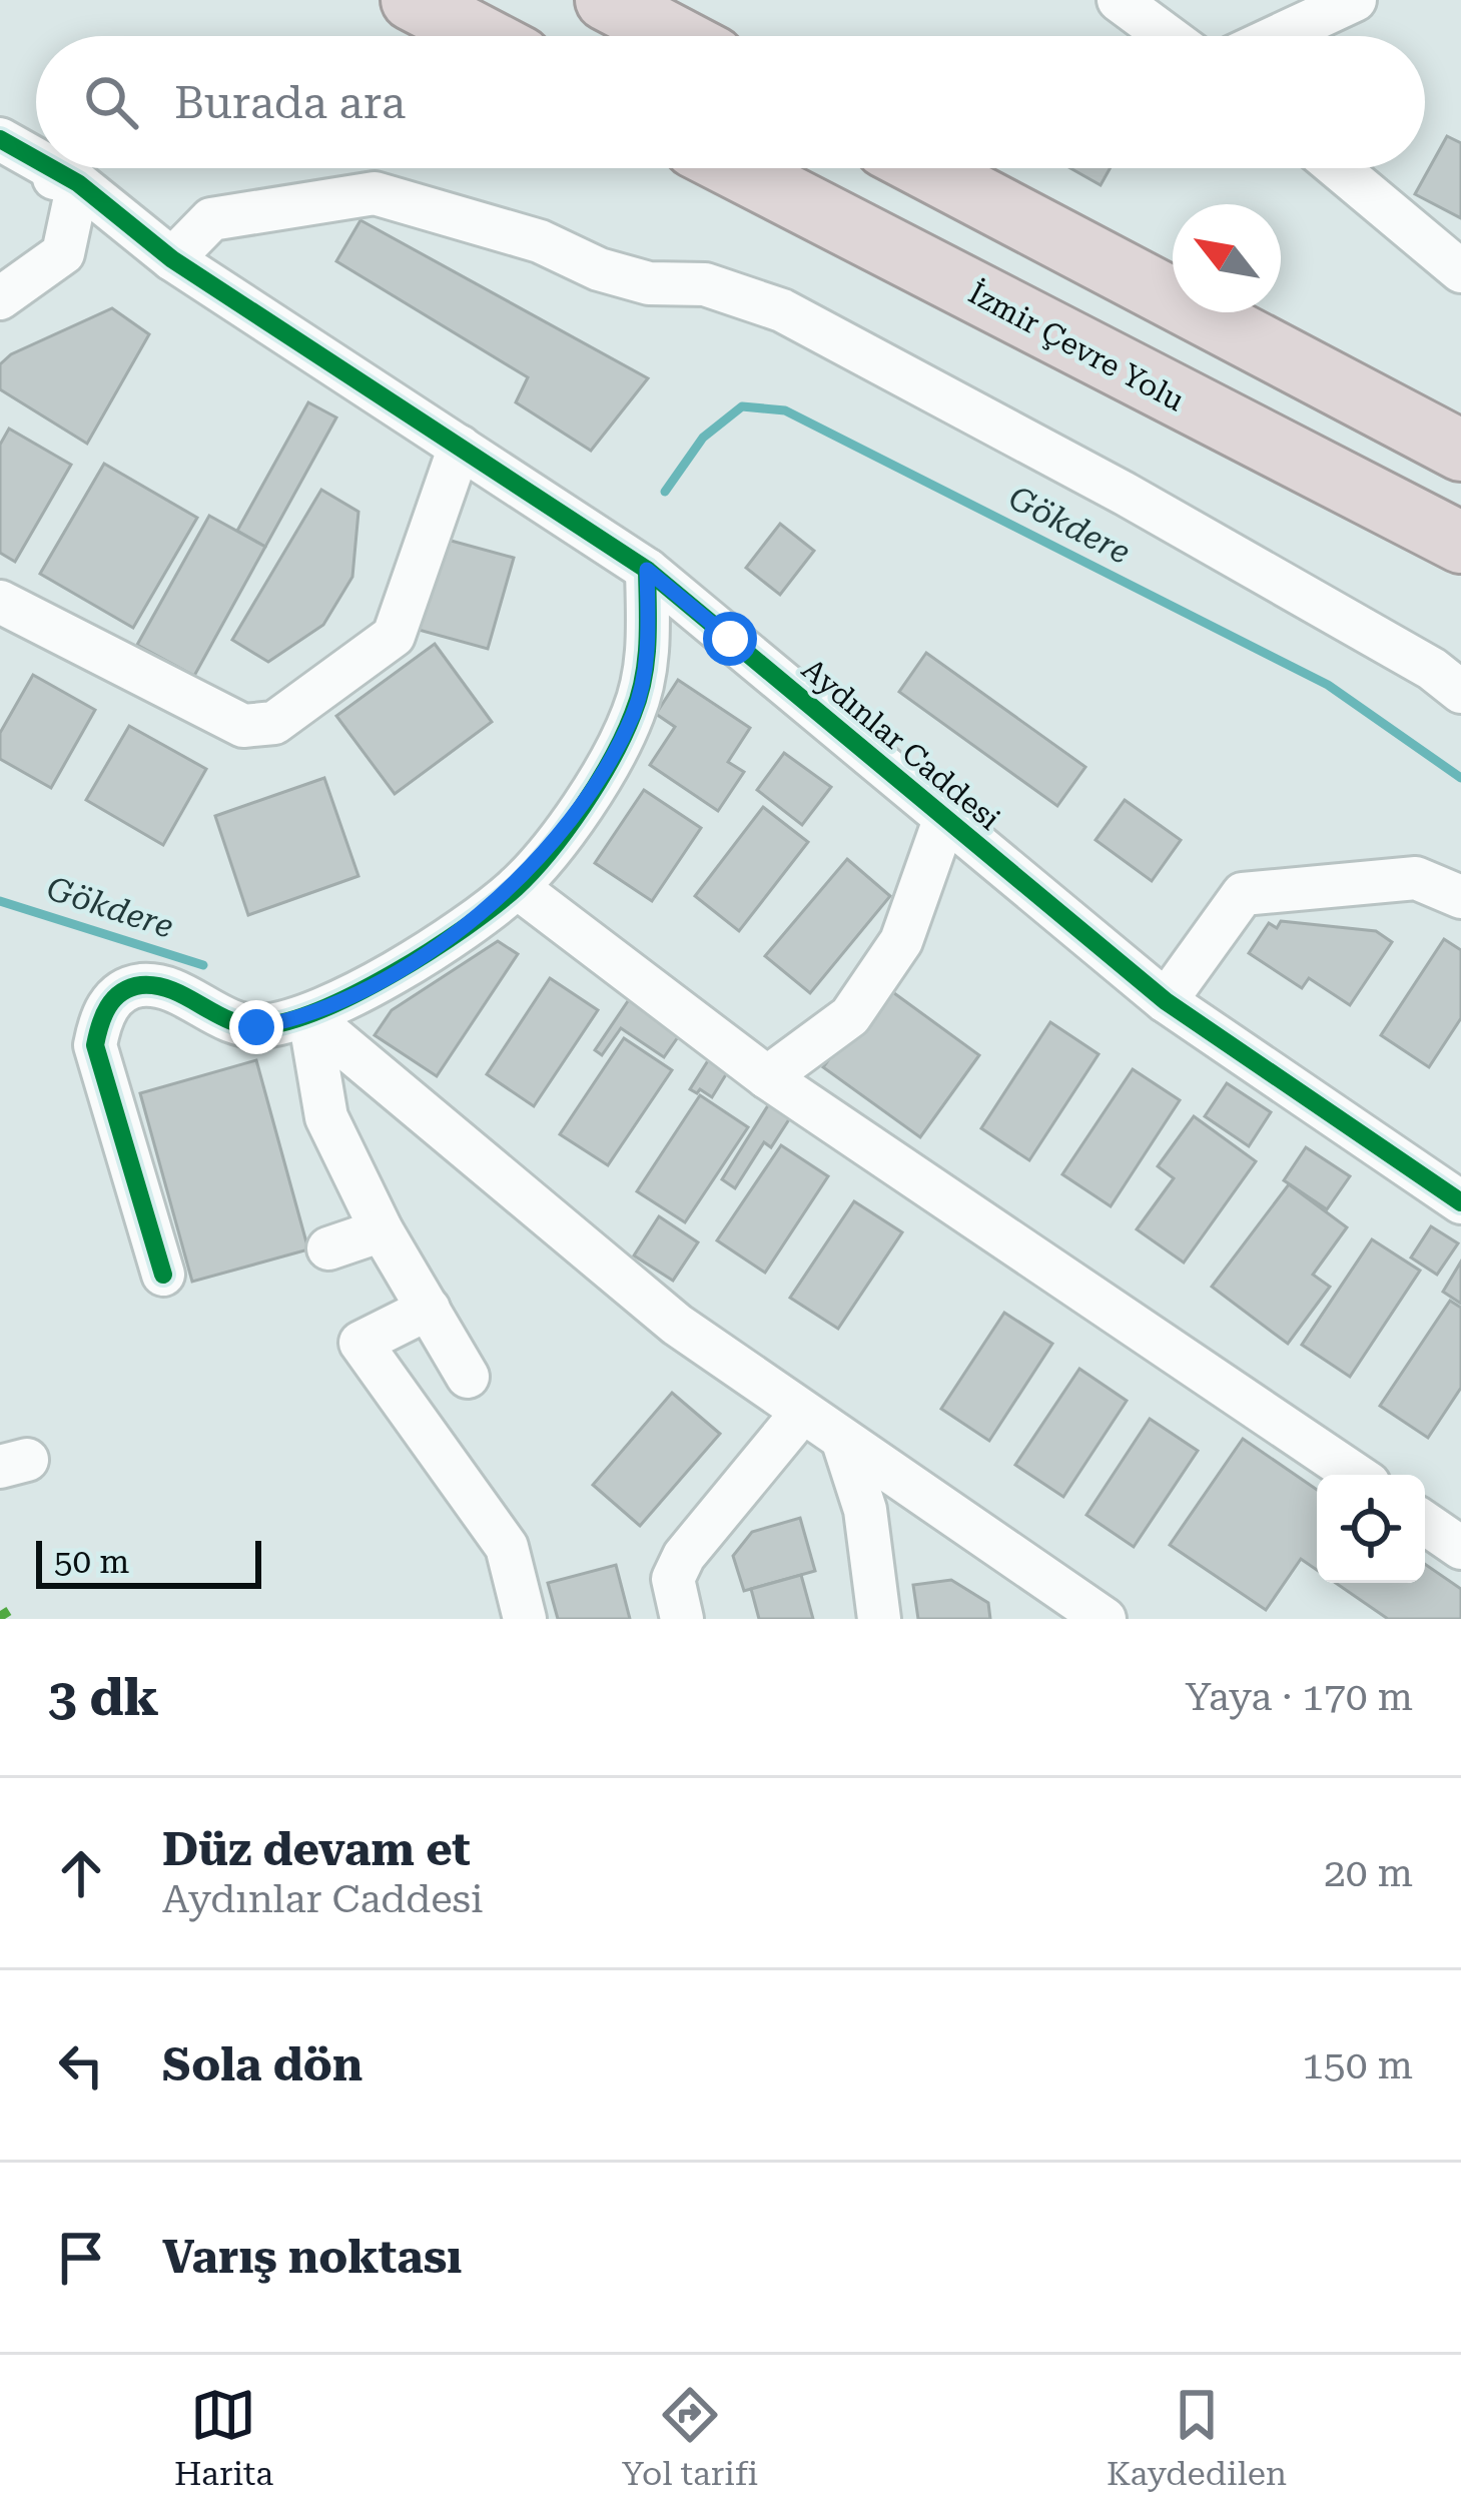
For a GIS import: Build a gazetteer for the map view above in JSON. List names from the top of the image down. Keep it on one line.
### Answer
{"streets":{"highway":["İzmir Çevre Yolu"],"street":["Aydınlar Caddesi"]},"water":["Gökdere"],"scale_bar":"50 m","north":"top left","page":{"search":"Burada ara","scale":"50 m","heading":["3 dk","Yaya · 170 m"],"list":[["Düz devam et","Aydınlar Caddesi","20 m"],["Sola dön","150 m"],"Varış noktası"],"nav":["Harita","Yol tarifi","Kaydedilen"]}}
